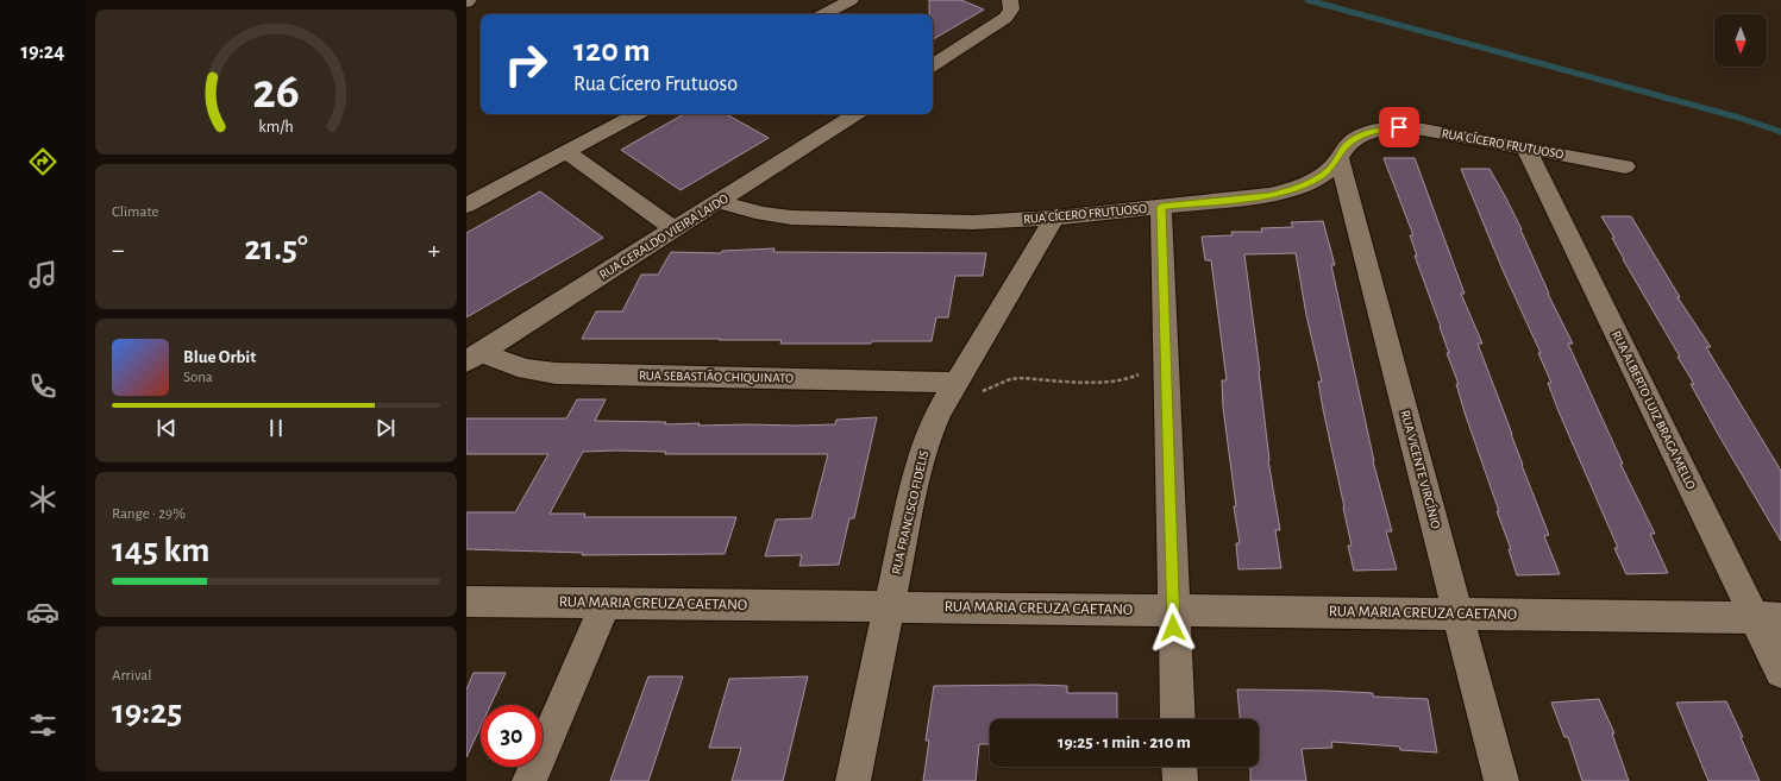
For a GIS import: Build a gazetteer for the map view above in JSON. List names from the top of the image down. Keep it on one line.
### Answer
{"streets":{"street":["RUA CÍCERO FRUTUOSO","RUA GERALDO VIEIRA LAIDO","RUA SEBASTIÃO CHIQUINATO","RUA ALBERTO LUIZ BRAGA MELLO","RUA VICENTE VIRGÍNIO","RUA FRANCISCO FIDELIS","RUA MARIA CREUZA CAETANO"]},"crossings":[["RUA CÍCERO FRUTUOSO","RUA GERALDO VIEIRA LAIDO"],["RUA CÍCERO FRUTUOSO","RUA ALBERTO LUIZ BRAGA MELLO"],["RUA CÍCERO FRUTUOSO","RUA VICENTE VIRGÍNIO"],["RUA CÍCERO FRUTUOSO","RUA FRANCISCO FIDELIS"],["RUA GERALDO VIEIRA LAIDO","RUA SEBASTIÃO CHIQUINATO"],["RUA SEBASTIÃO CHIQUINATO","RUA FRANCISCO FIDELIS"],["RUA ALBERTO LUIZ BRAGA MELLO","RUA MARIA CREUZA CAETANO"],["RUA VICENTE VIRGÍNIO","RUA MARIA CREUZA CAETANO"],["RUA FRANCISCO FIDELIS","RUA MARIA CREUZA CAETANO"]],"north":"bottom","page":{"tabs":"19:24","turn":["120 m","Rua Cícero Frutuoso"],"tile":["Climate",["Range · 29%","145 km"],["Arrival","19:25"]],"heat":["−","21.5°","+"],"song":["Blue Orbit","Sona"],"limit":"30","trip":"19:25 · 1 min · 210 m","gauge":["26","km/h"]}}
